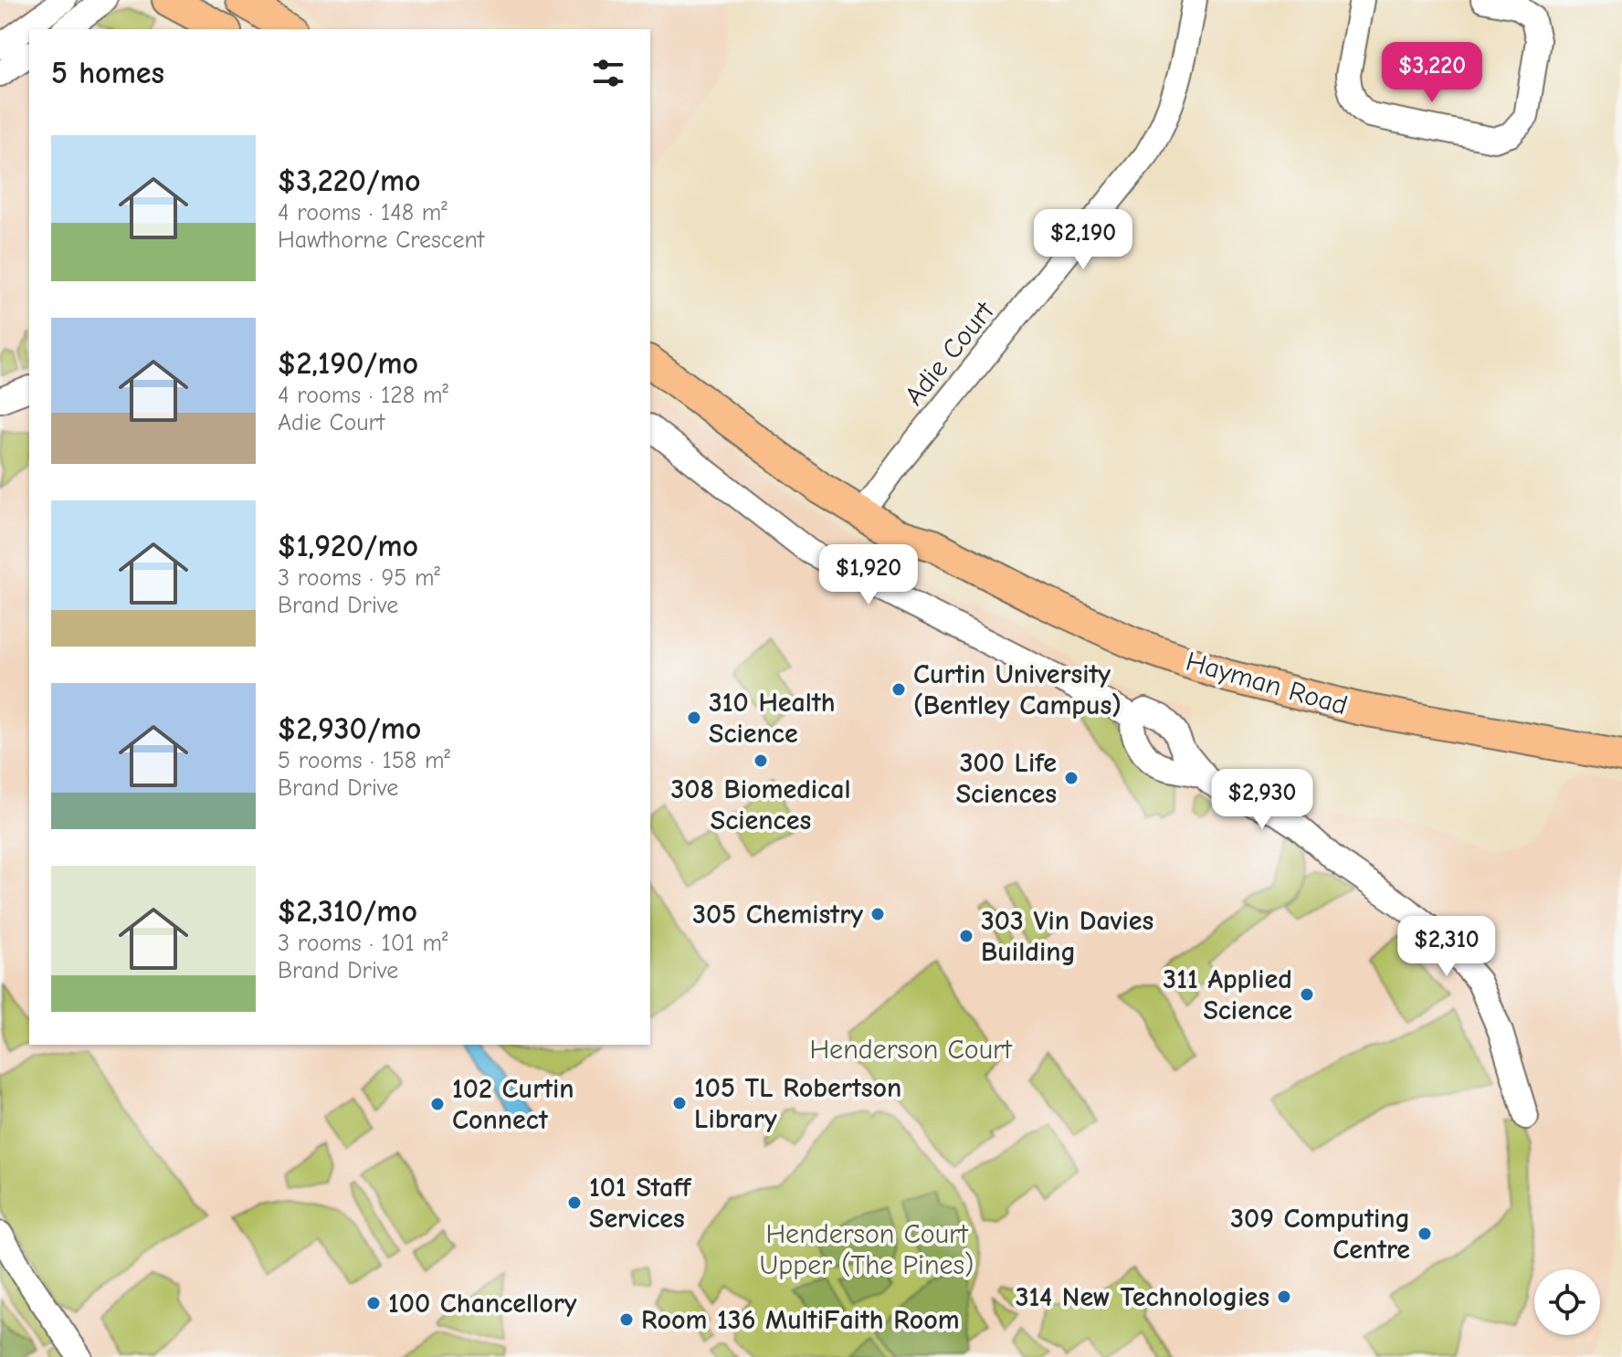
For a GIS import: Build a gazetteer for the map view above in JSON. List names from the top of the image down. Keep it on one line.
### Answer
{"streets":{"main road":["Hayman Road"],"street":["Adie Court"]},"crossings":[["Adie Court","Hayman Road"]],"parks":["Henderson Court","Henderson Court Upper (The Pines)"],"places":["Curtin University (Bentley Campus)","310 Health Science","308 Biomedical Sciences","300 Life Sciences","305 Chemistry","303 Vin Davies Building","311 Applied Science","105 TL Robertson Library","102 Curtin Connect","101 Staff Services","309 Computing Centre","314 New Technologies","100 Chancellory","Room 136 MultiFaith Room"],"page":{"heading":"5 homes","price":["$3,220","$2,190","$1,920","$2,930","$2,310"],"list":[{"name":"$3,220/mo","note":"4 rooms · 148 m² · Hawthorne Crescent"},{"name":"$2,190/mo","note":"4 rooms · 128 m² · Adie Court"},{"name":"$1,920/mo","note":"3 rooms · 95 m² · Brand Drive"},{"name":"$2,930/mo","note":"5 rooms · 158 m² · Brand Drive"},{"name":"$2,310/mo","note":"3 rooms · 101 m² · Brand Drive"}]}}
